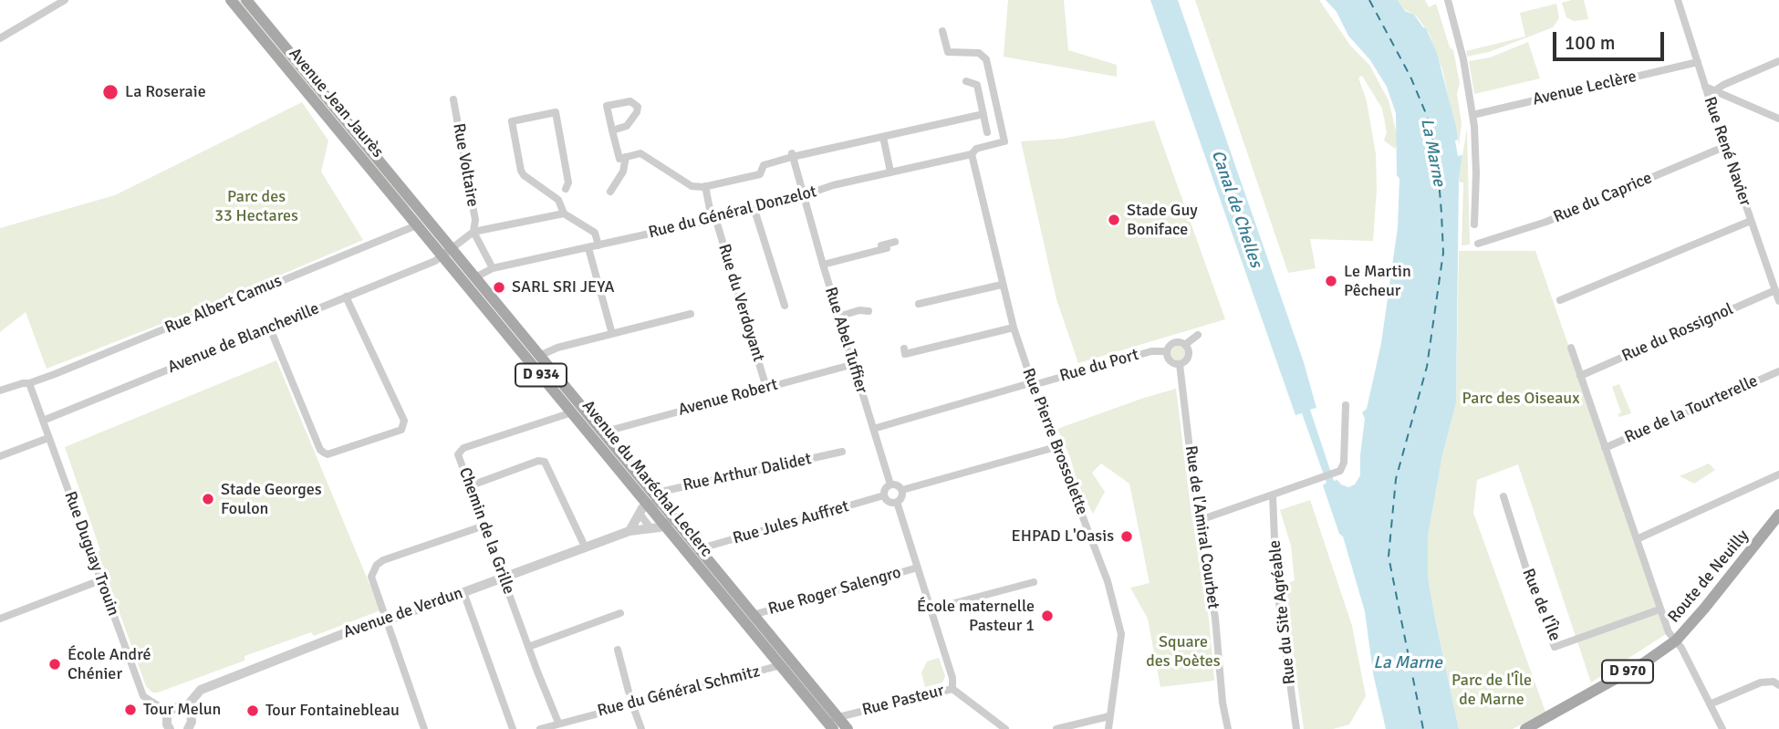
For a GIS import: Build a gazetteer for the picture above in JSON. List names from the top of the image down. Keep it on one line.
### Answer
{"streets":{"main road":["Avenue Jean Jaurès","D 934","Avenue du Maréchal Leclerc","Route de Neuilly","D 970"],"street":["Avenue Leclère","Rue René Navier","Rue Voltaire","Rue du Caprice","Rue du Général Donzelot","Rue du Verdoyant","Rue Albert Camus","Rue du Rossignol","Avenue de Blancheville","Rue Abel Tuffier","Rue du Port","Avenue Robert","Rue de la Tourterelle","Rue Pierre Brossolette","Rue Arthur Dalidet","Rue Jules Auffret","Rue de l'Amiral Courbet","Chemin de la Grille","Rue Duguay Trouin","Rue Roger Salengro","Rue de l'Île","Rue du Site Agréable","Avenue de Verdun","Rue du Général Schmitz","Rue Pasteur"]},"crossings":[["Avenue Leclère","Rue René Navier"],["Avenue Jean Jaurès","Rue Albert Camus"],["Avenue Jean Jaurès","Avenue du Maréchal Leclerc"],["Rue René Navier","Rue du Caprice"],["Rue René Navier","Rue du Rossignol"],["Rue Voltaire","Avenue de Blancheville"],["Rue du Général Donzelot","Rue du Verdoyant"],["Rue du Général Donzelot","Rue Abel Tuffier"],["Rue du Général Donzelot","Rue Pierre Brossolette"],["Rue du Général Donzelot","Avenue du Maréchal Leclerc"],["Rue du Verdoyant","Avenue Robert"],["Rue Albert Camus","Avenue du Maréchal Leclerc"],["Rue Albert Camus","Rue Duguay Trouin"],["Avenue de Blancheville","Avenue du Maréchal Leclerc"],["Avenue de Blancheville","Rue Duguay Trouin"],["Rue Abel Tuffier","Rue du Port"],["Rue Abel Tuffier","Avenue Robert"],["Rue Abel Tuffier","Rue Jules Auffret"],["Rue du Port","Rue Pierre Brossolette"],["Rue du Port","Rue de l'Amiral Courbet"],["D 934","Avenue du Maréchal Leclerc"],["D 934","Rue Pasteur"],["Avenue Robert","Avenue du Maréchal Leclerc"],["Rue Arthur Dalidet","Avenue du Maréchal Leclerc"],["Avenue du Maréchal Leclerc","Rue Jules Auffret"],["Avenue du Maréchal Leclerc","Chemin de la Grille"],["Avenue du Maréchal Leclerc","Rue Roger Salengro"],["Avenue du Maréchal Leclerc","Avenue de Verdun"],["Avenue du Maréchal Leclerc","Rue du Général Schmitz"],["Avenue du Maréchal Leclerc","Rue Pasteur"],["Chemin de la Grille","Avenue de Verdun"],["Chemin de la Grille","Rue du Général Schmitz"]],"water":["La Marne","Canal de Chelles"],"parks":["Parc des 33 Hectares","Parc des Oiseaux","Square des Poètes","Parc de l'Île de Marne"],"places":["La Roseraie","Stade Guy Boniface","Le Martin Pêcheur","SARL SRI JEYA","Stade Georges Foulon","EHPAD L'Oasis","École maternelle Pasteur 1","École André Chénier","Tour Melun","Tour Fontainebleau"],"scale_bar":"100 m"}
